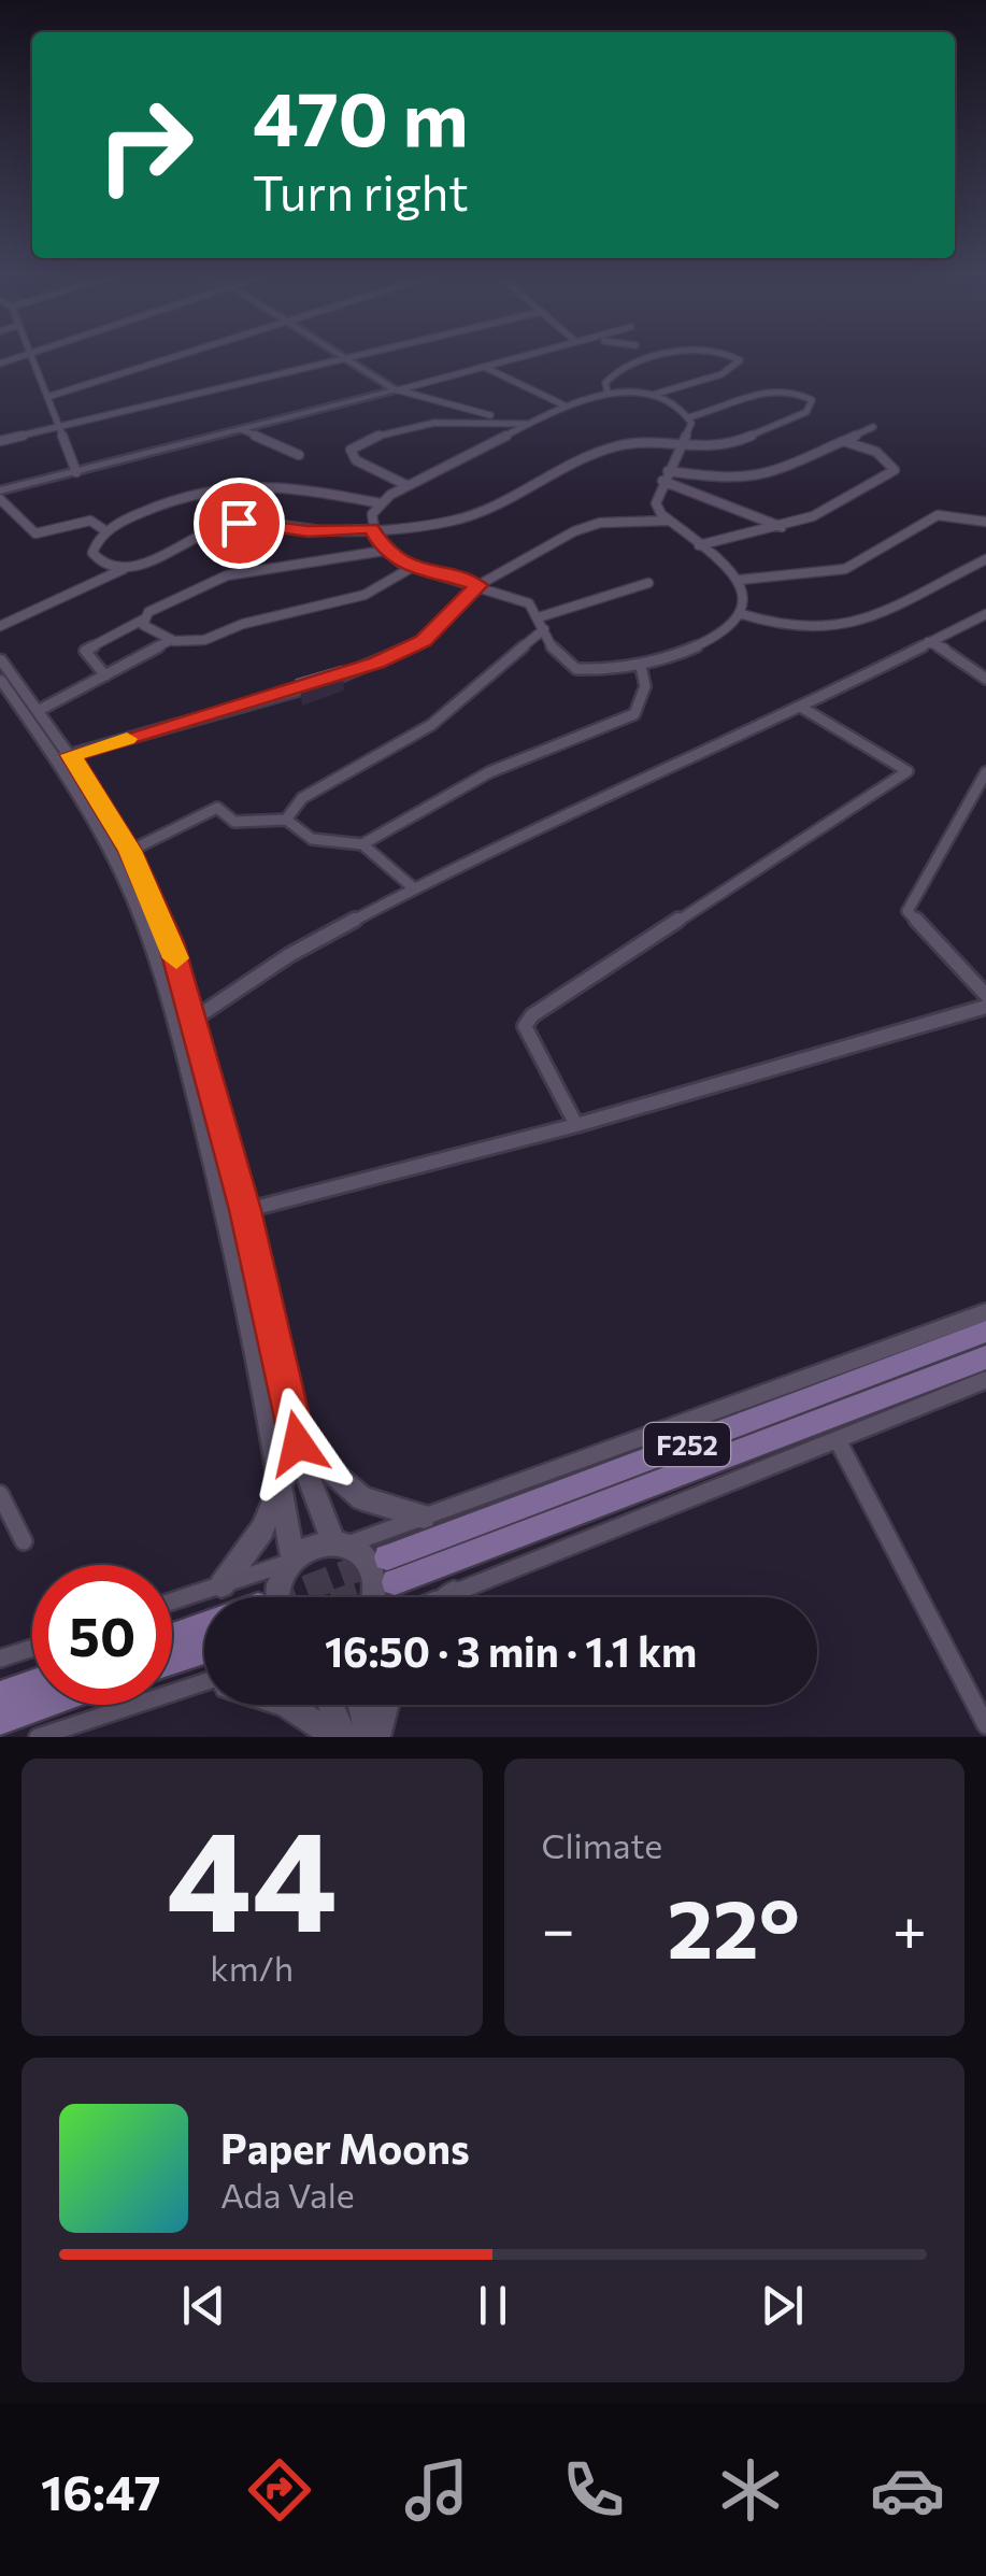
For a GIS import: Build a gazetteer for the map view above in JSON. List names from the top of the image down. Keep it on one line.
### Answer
{"streets":{"main road":["F252"]},"page":{"turn":["470 m","Turn right"],"limit":"50","trip":"16:50 · 3 min · 1.1 km","tile":[["44","km/h"],"Climate"],"heat":["−","22°","+"],"song":["Paper Moons","Ada Vale"],"tabs":"16:47"}}
